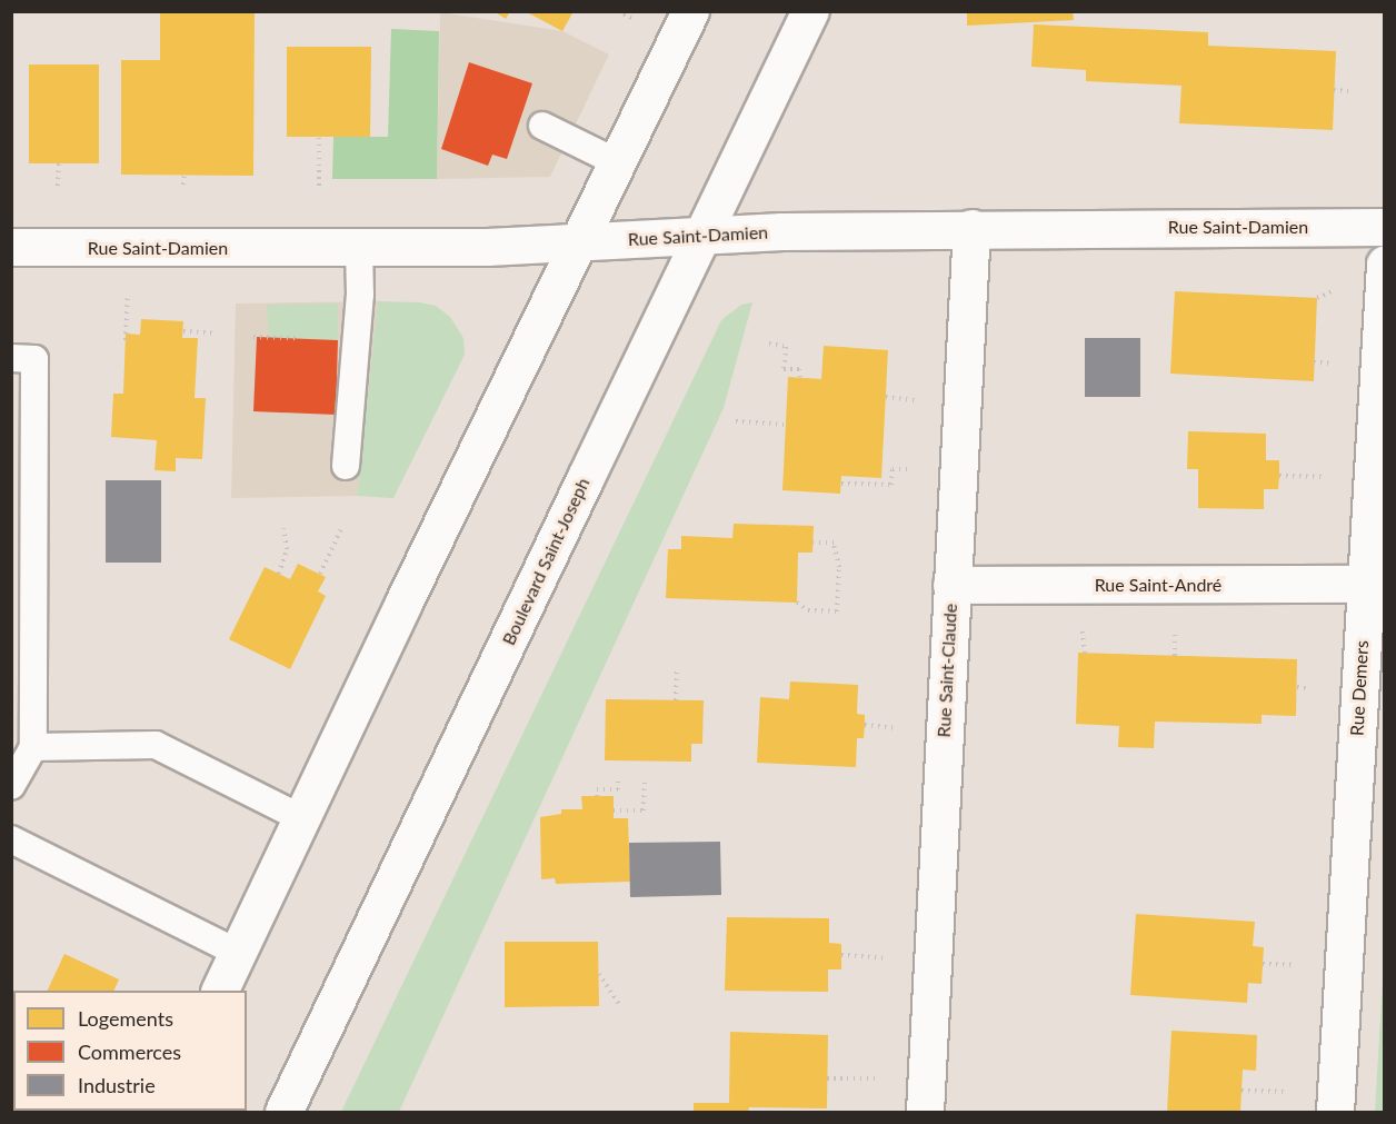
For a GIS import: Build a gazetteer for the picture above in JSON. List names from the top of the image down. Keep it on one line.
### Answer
{"streets":{"street":["Rue Saint-Damien","Boulevard Saint-Joseph","Rue Saint-André","Rue Saint-Claude","Rue Demers"]},"crossings":[["Rue Saint-Damien","Boulevard Saint-Joseph"],["Rue Saint-Damien","Rue Saint-Claude"],["Rue Saint-André","Rue Saint-Claude"],["Rue Saint-André","Rue Demers"]],"legend":["Logements","Commerces","Industrie"]}
